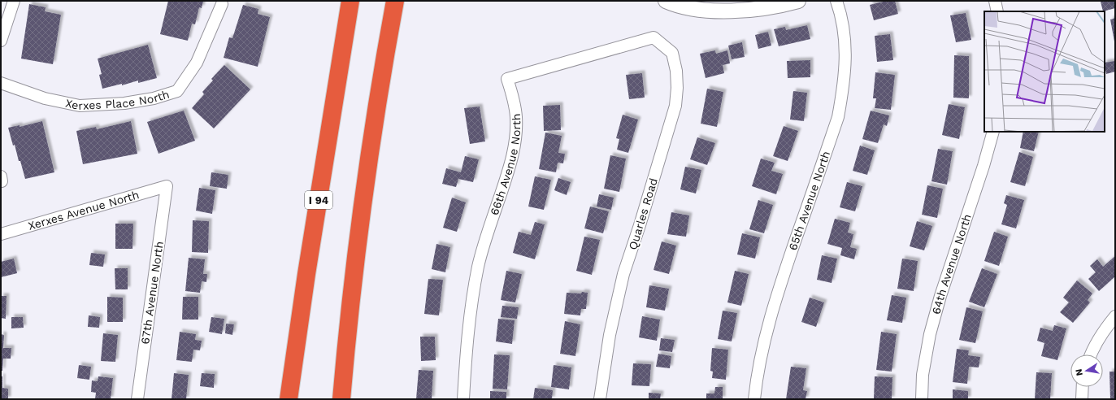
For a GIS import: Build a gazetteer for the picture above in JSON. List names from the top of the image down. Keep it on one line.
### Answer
{"streets":{"highway":["I 94"],"street":["Xerxes Place North","66th Avenue North","65th Avenue North","Xerxes Avenue North","Quarles Road","64th Avenue North","67th Avenue North"]},"crossings":[["66th Avenue North","Quarles Road"],["Xerxes Avenue North","67th Avenue North"]],"north":"left"}
